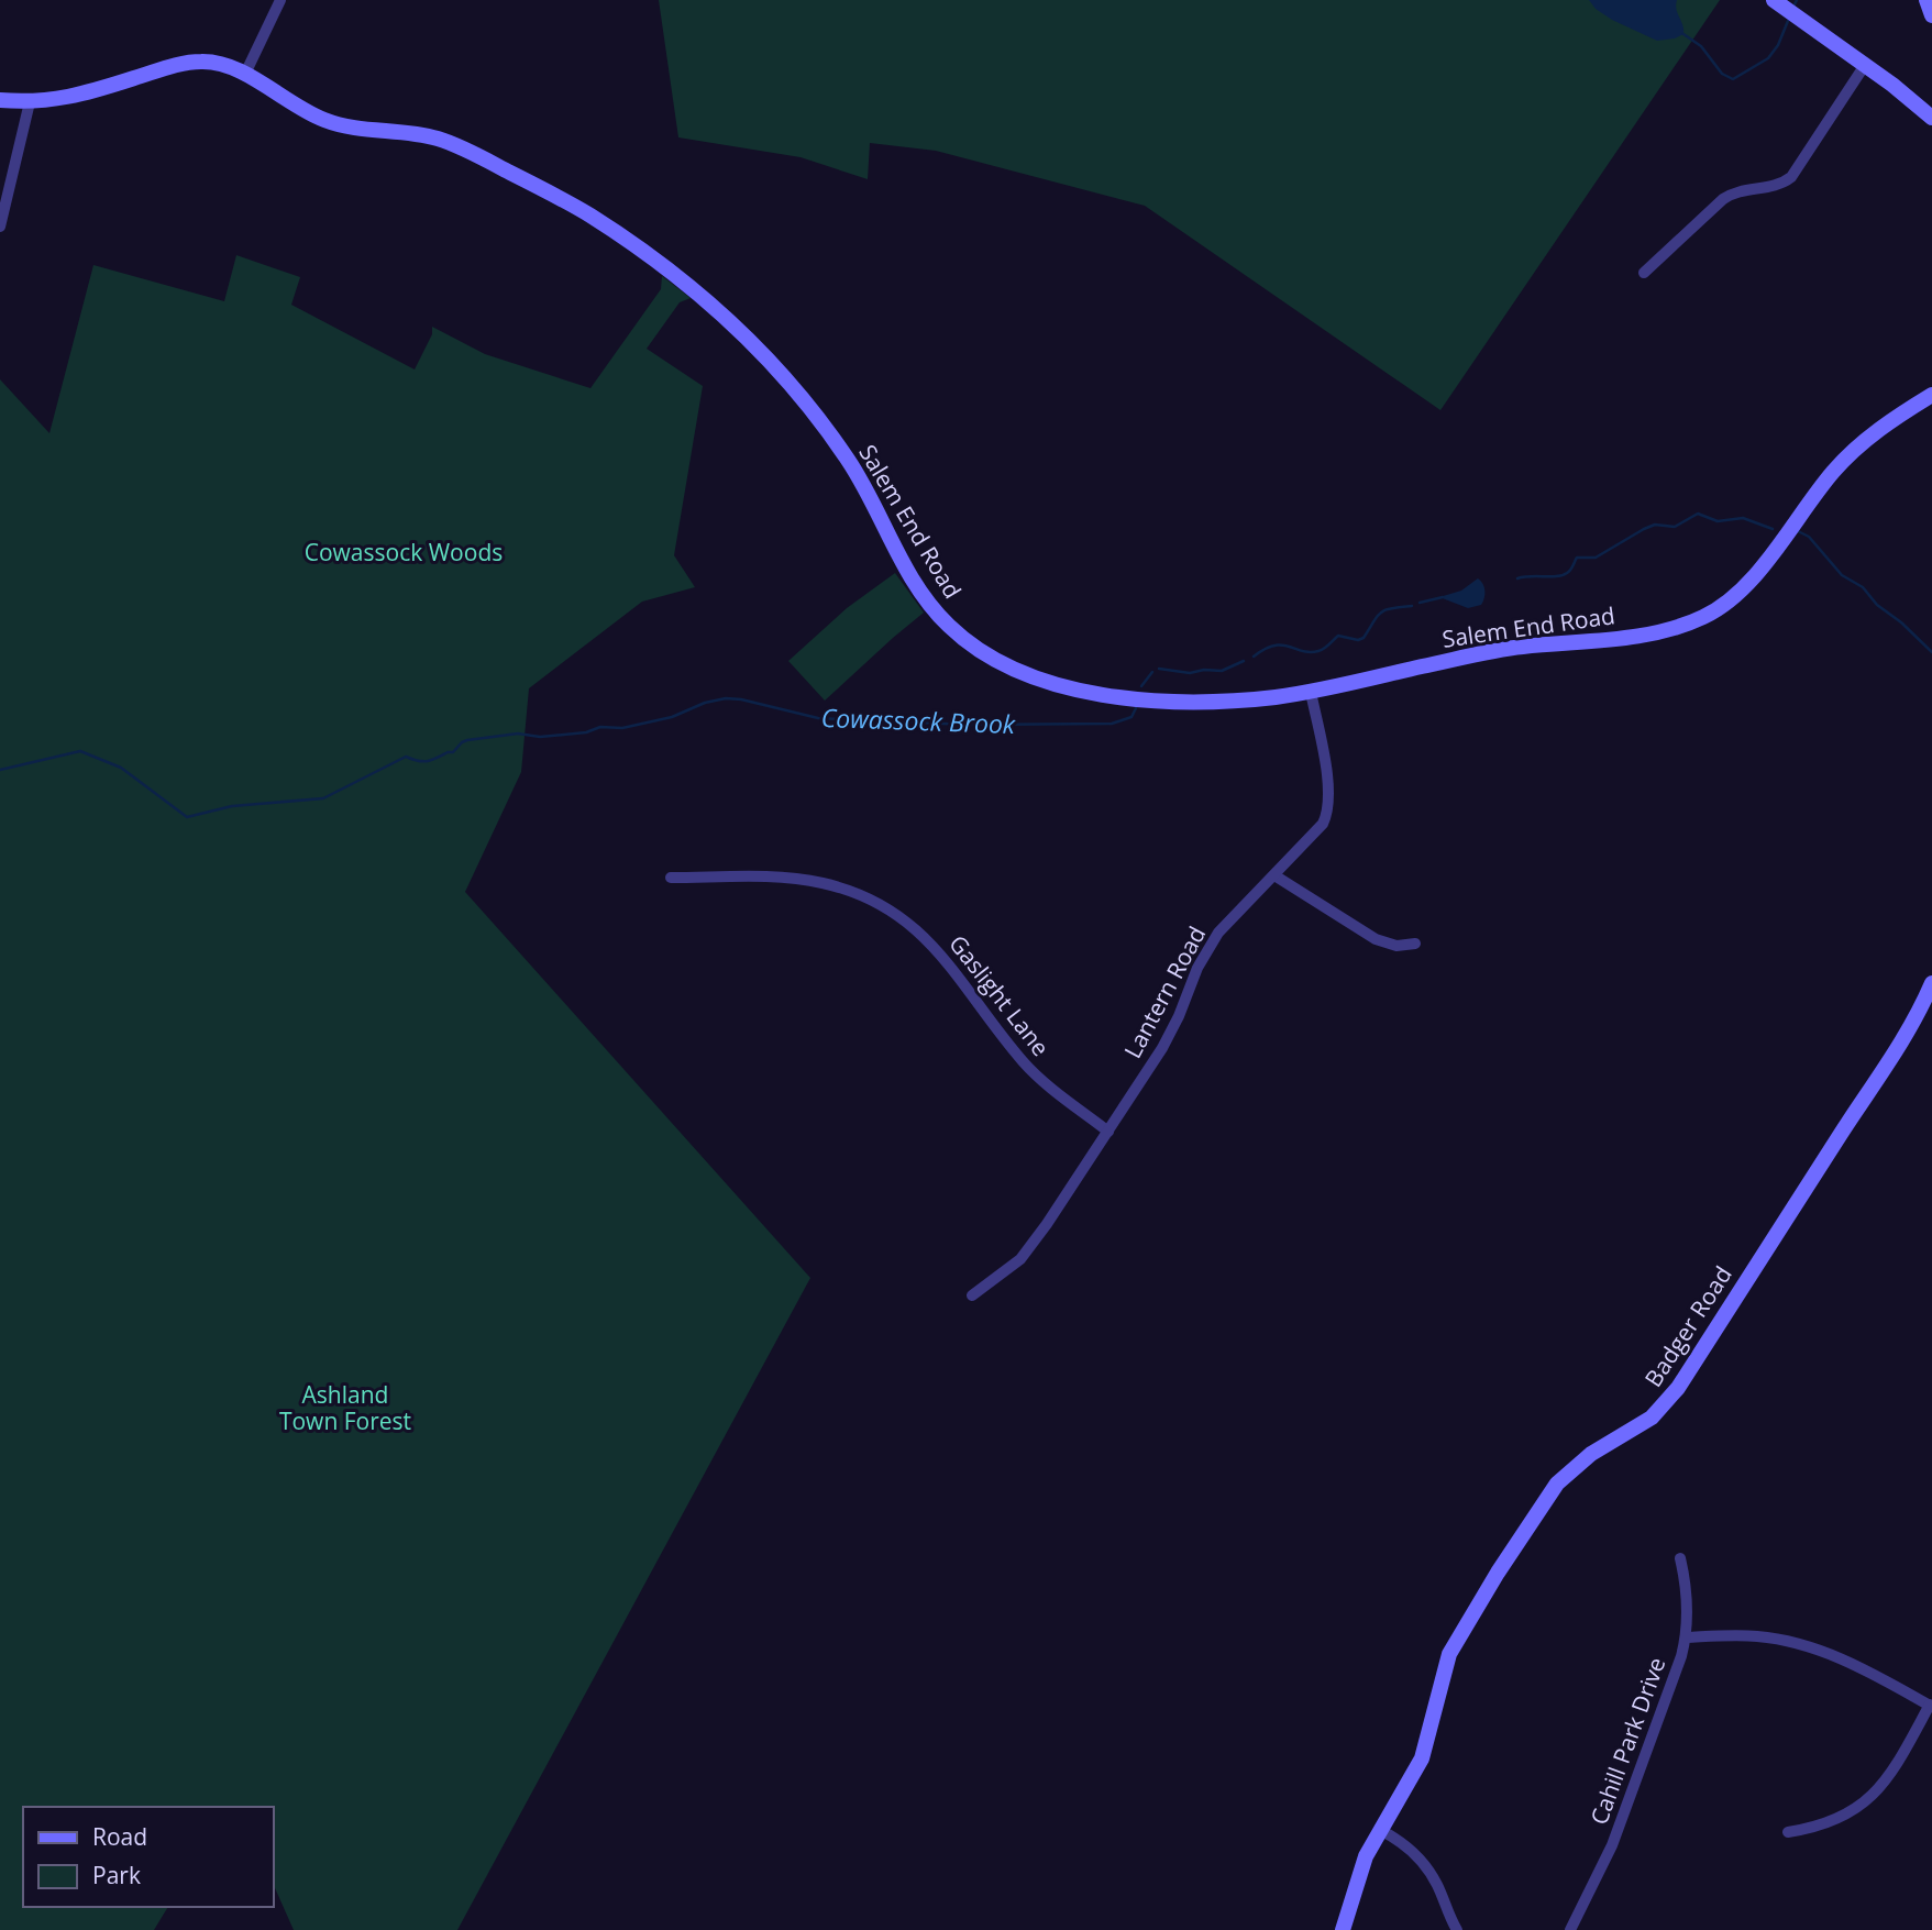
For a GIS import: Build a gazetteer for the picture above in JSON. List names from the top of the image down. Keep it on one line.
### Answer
{"streets":{"street":["Salem End Road","Lantern Road","Gaslight Lane","Badger Road","Cahill Park Drive"]},"crossings":[["Salem End Road","Lantern Road"],["Lantern Road","Gaslight Lane"]],"water":["Cowassock Brook"],"parks":["Cowassock Woods","Ashland Town Forest"],"legend":["Road","Park"]}
